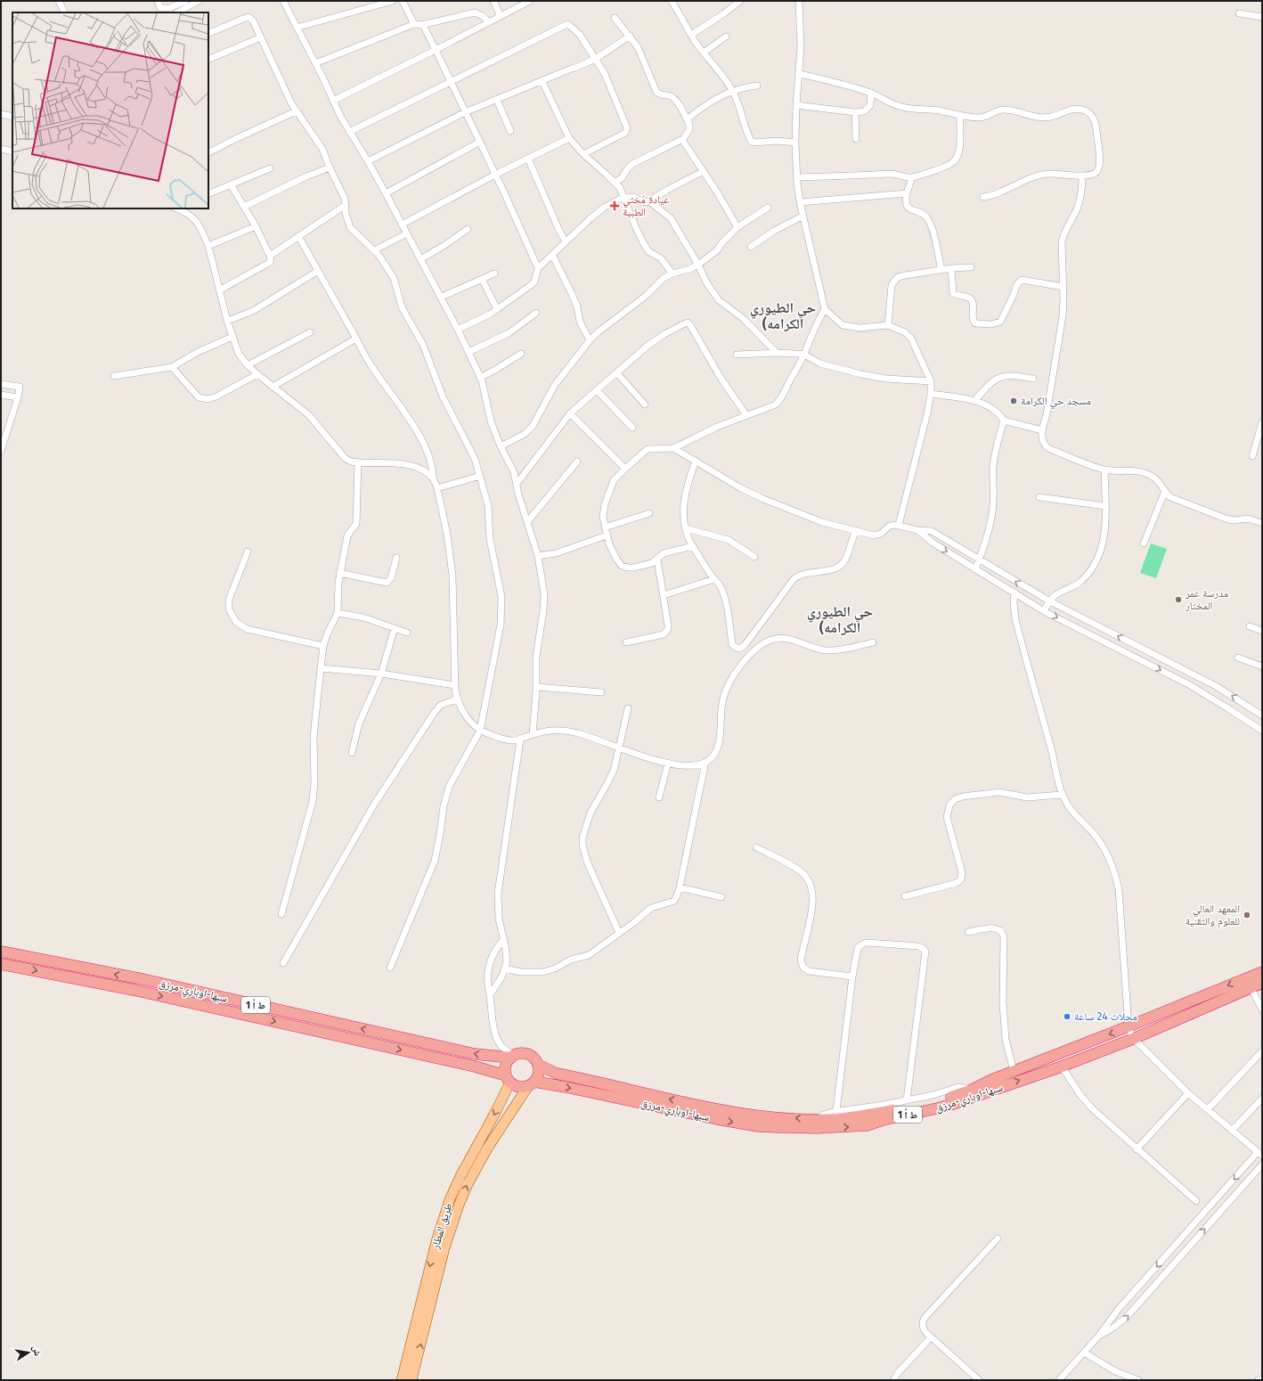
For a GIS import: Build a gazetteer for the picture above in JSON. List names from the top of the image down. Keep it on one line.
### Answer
{"streets":{"highway":["سبها-اوباري-مرزق","ط أ 1"],"main road":["طريق المطار"]},"crossings":[["سبها-اوباري-مرزق","طريق المطار"]],"districts":["حي الطيوري (الكرامه","حي الطيوري (الكرامه"],"places":{"health":["عيادة مُختي الطبية"],"other":["مسجد حي الكرامة","مدرسة عمر المختار","المعهد العالي للعلوم والتقنية","محلات 24 ساعة"]},"north":"right"}
